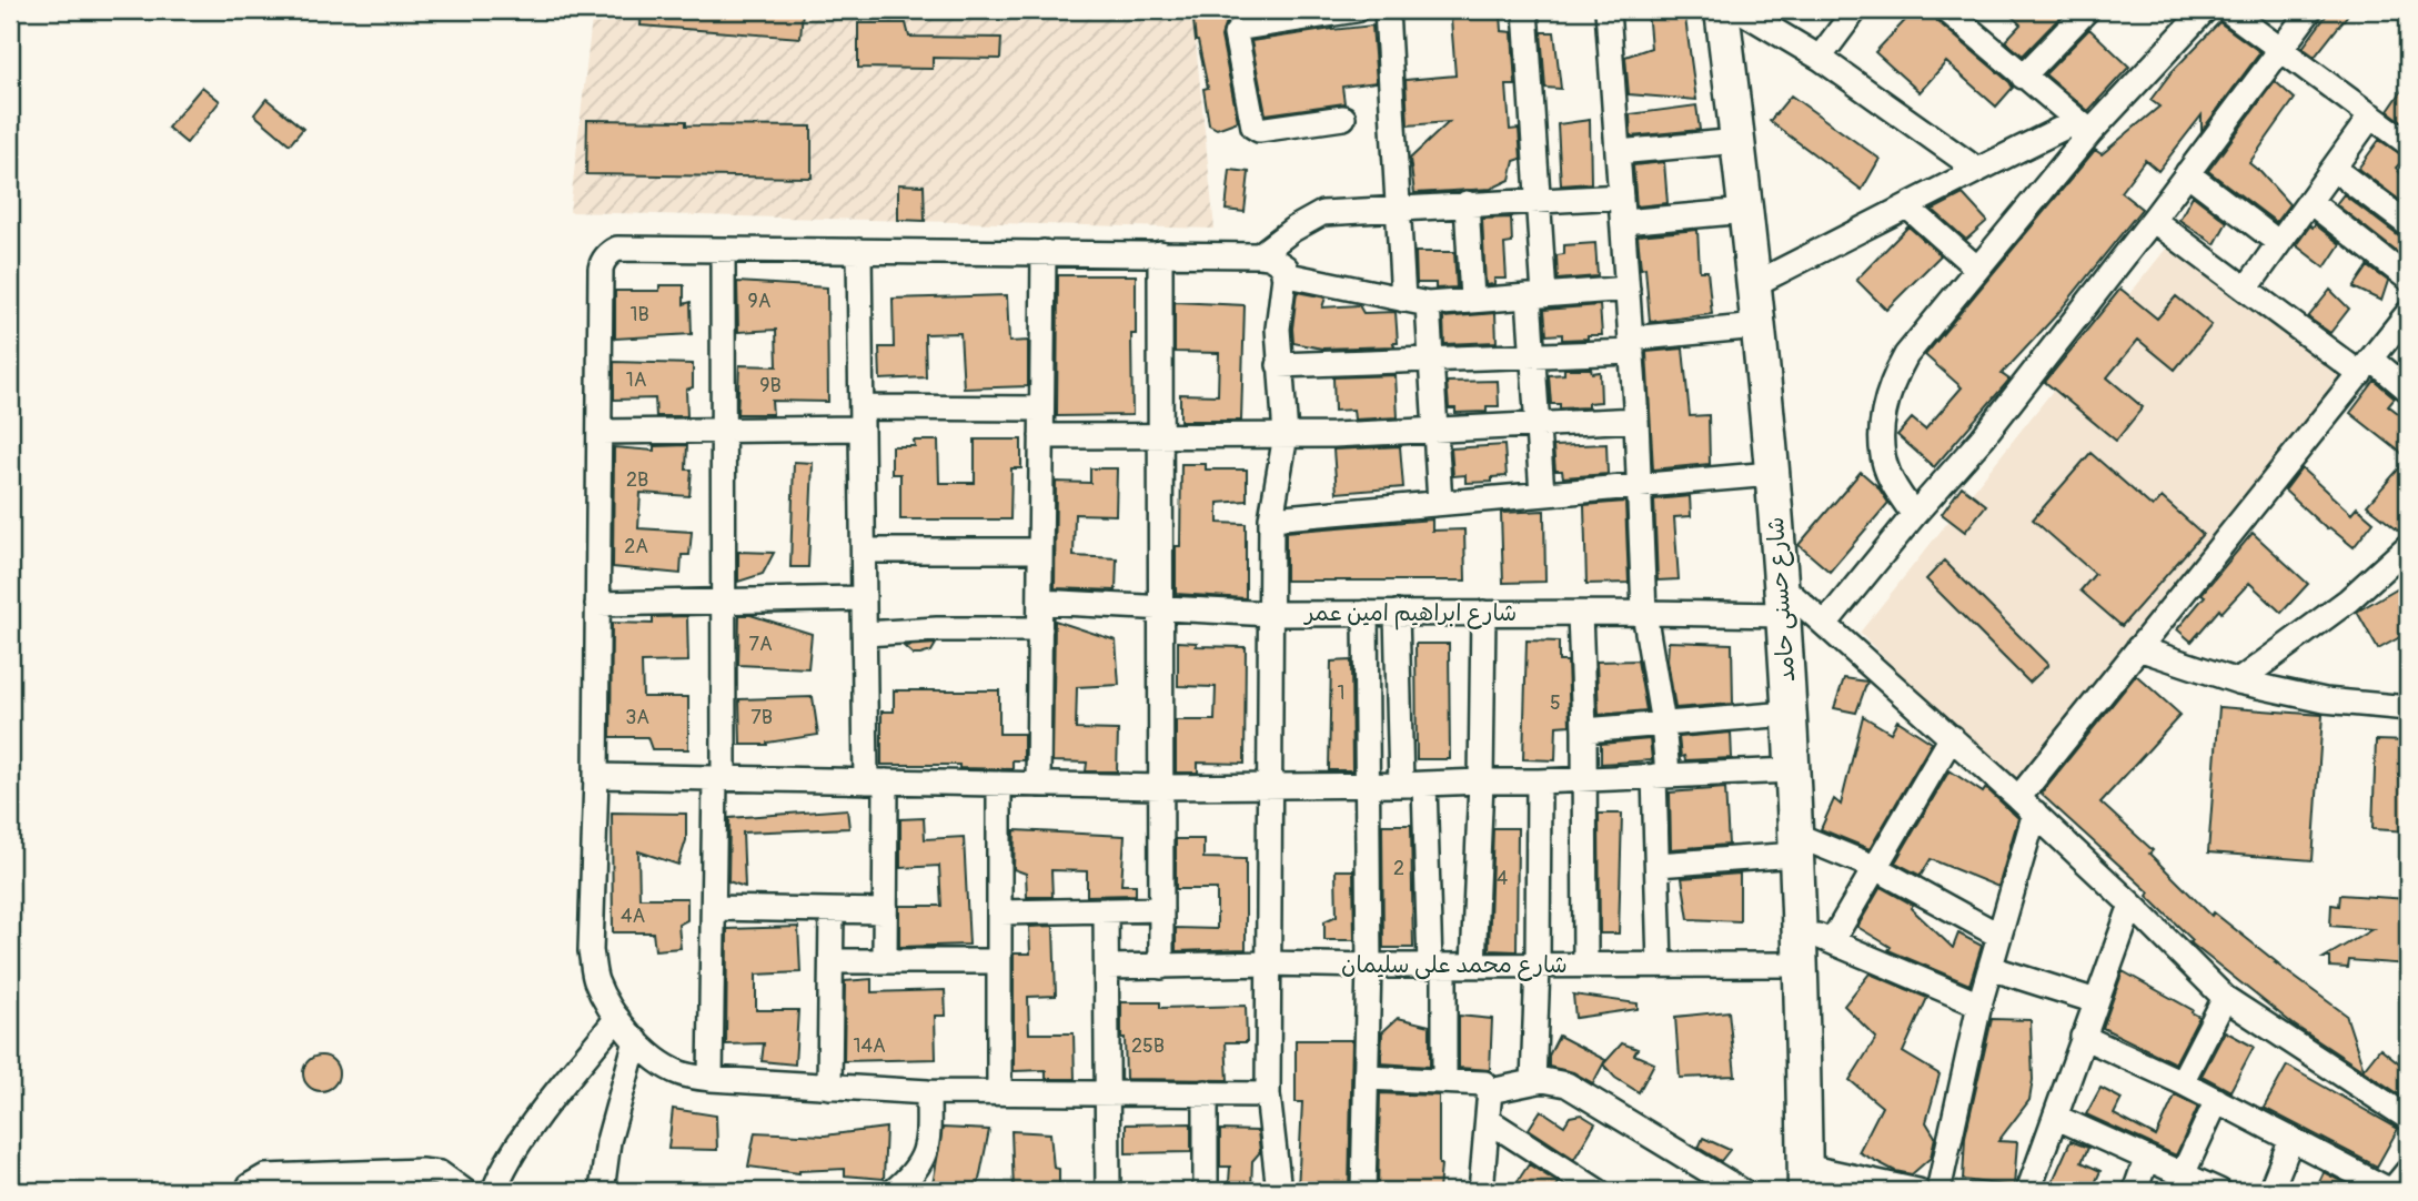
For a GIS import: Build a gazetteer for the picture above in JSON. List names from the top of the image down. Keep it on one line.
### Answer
{"streets":{"street":["شارع حسنى حامد","شارع ابراهيم امين عمر","شارع محمد على سليمان"]},"crossings":[["شارع حسنى حامد","شارع ابراهيم امين عمر"],["شارع حسنى حامد","شارع محمد على سليمان"]],"house_numbers":["9A","1B","1A","9B","2B","2A","7A","1","5","3A","7B","2","4","4A","14A","25B"]}
